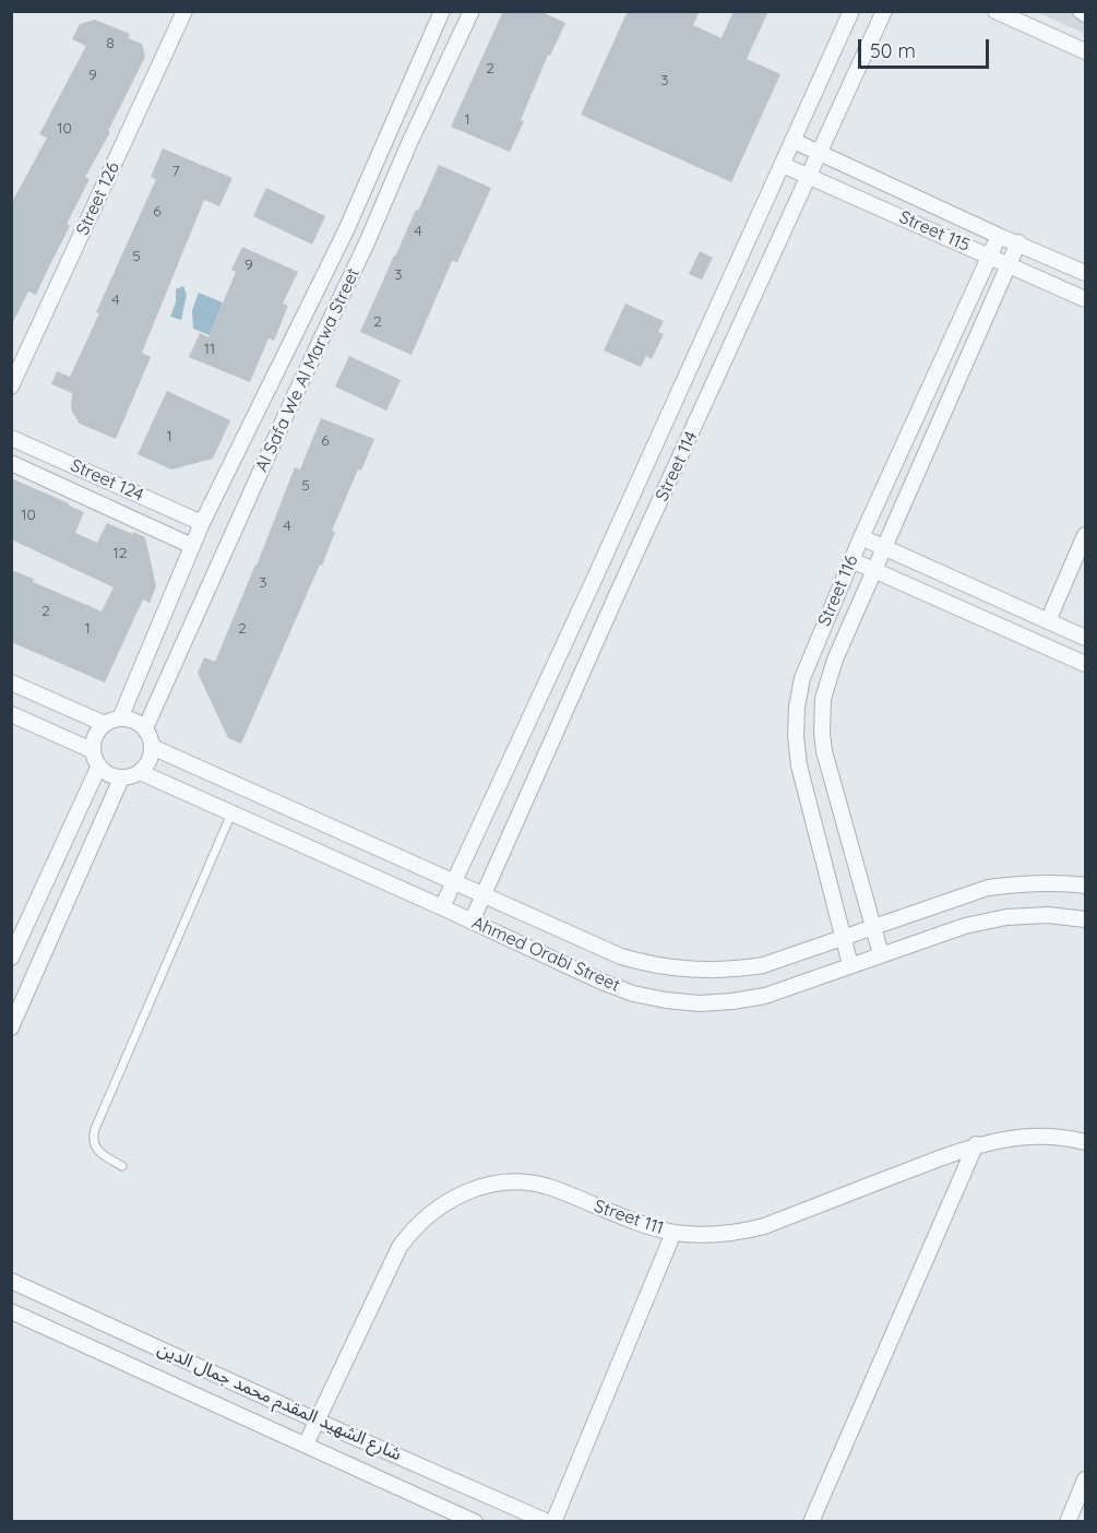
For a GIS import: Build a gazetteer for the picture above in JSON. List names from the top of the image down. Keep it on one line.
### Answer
{"streets":{"street":["Street 126","Street 115","Al Safa We Al Marwa Street","Street 114","Street 124","Street 116","Ahmed Orabi Street","Street 111","شارع الشهيد المقدم محمد جمال الدين"]},"crossings":[["Street 115","Street 114"],["Street 115","Street 116"],["Al Safa We Al Marwa Street","Street 124"],["Al Safa We Al Marwa Street","Ahmed Orabi Street"],["Street 114","Ahmed Orabi Street"],["Street 116","Ahmed Orabi Street"],["Street 111","شارع الشهيد المقدم محمد جمال الدين"]],"house_numbers":["8","2","9","3","1","10","7","6","4","5","9","3","4","2","11","1","6","5","10","4","12","3","2","1","2"],"scale_bar":"50 m"}
